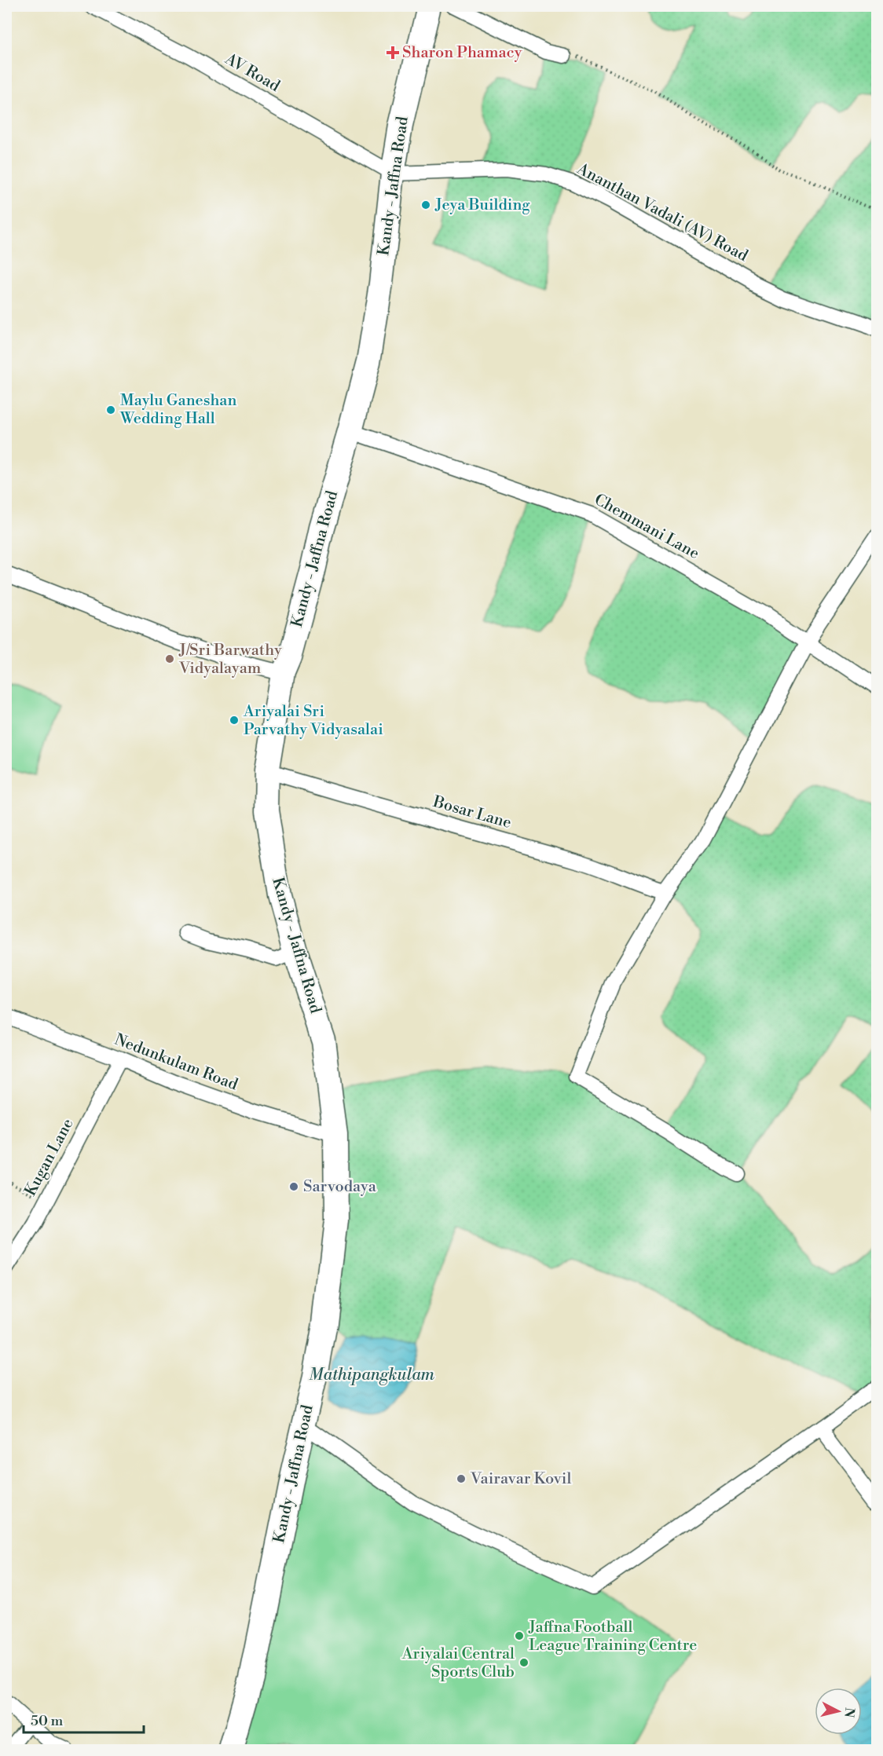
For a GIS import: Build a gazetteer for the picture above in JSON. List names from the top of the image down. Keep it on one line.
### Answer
{"streets":{"highway":["Kandy - Jaffna Road"],"street":["AV Road","Ananthan Vadali (AV) Road","Chemmani Lane","Bosar Lane","Nedunkulam Road","Kugan Lane"]},"crossings":[["AV Road","Kandy - Jaffna Road"],["AV Road","Ananthan Vadali (AV) Road"],["Kandy - Jaffna Road","Ananthan Vadali (AV) Road"],["Kandy - Jaffna Road","Chemmani Lane"],["Kandy - Jaffna Road","Bosar Lane"],["Kandy - Jaffna Road","Nedunkulam Road"],["Nedunkulam Road","Kugan Lane"]],"water":["Mathipangkulam"],"places":{"health":["Sharon Phamacy"],"other":["Jeya Building","Maylu Ganeshan Wedding Hall","J/Sri Barwathy Vidyalayam","Ariyalai Sri Parvathy Vidyasalai","Sarvodaya","Vairavar Kovil","Jaffna Football League Training Centre","Ariyalai Central Sports Club"]},"scale_bar":"50 m","north":"right"}
